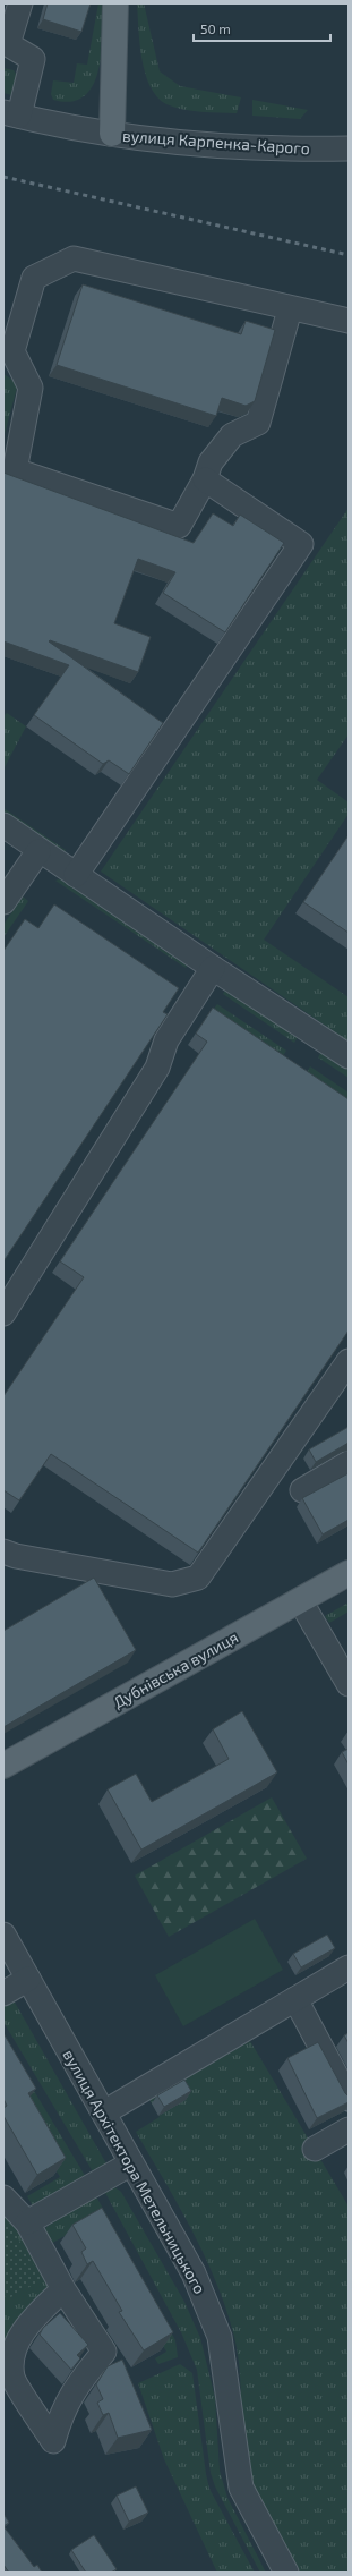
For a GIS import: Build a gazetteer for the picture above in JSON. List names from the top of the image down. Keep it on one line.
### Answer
{"streets":{"main road":["Дубнівська вулиця"],"street":["вулиця Карпенка-Карого","вулиця Архітектора Метельницького"]},"scale_bar":"50 m"}
